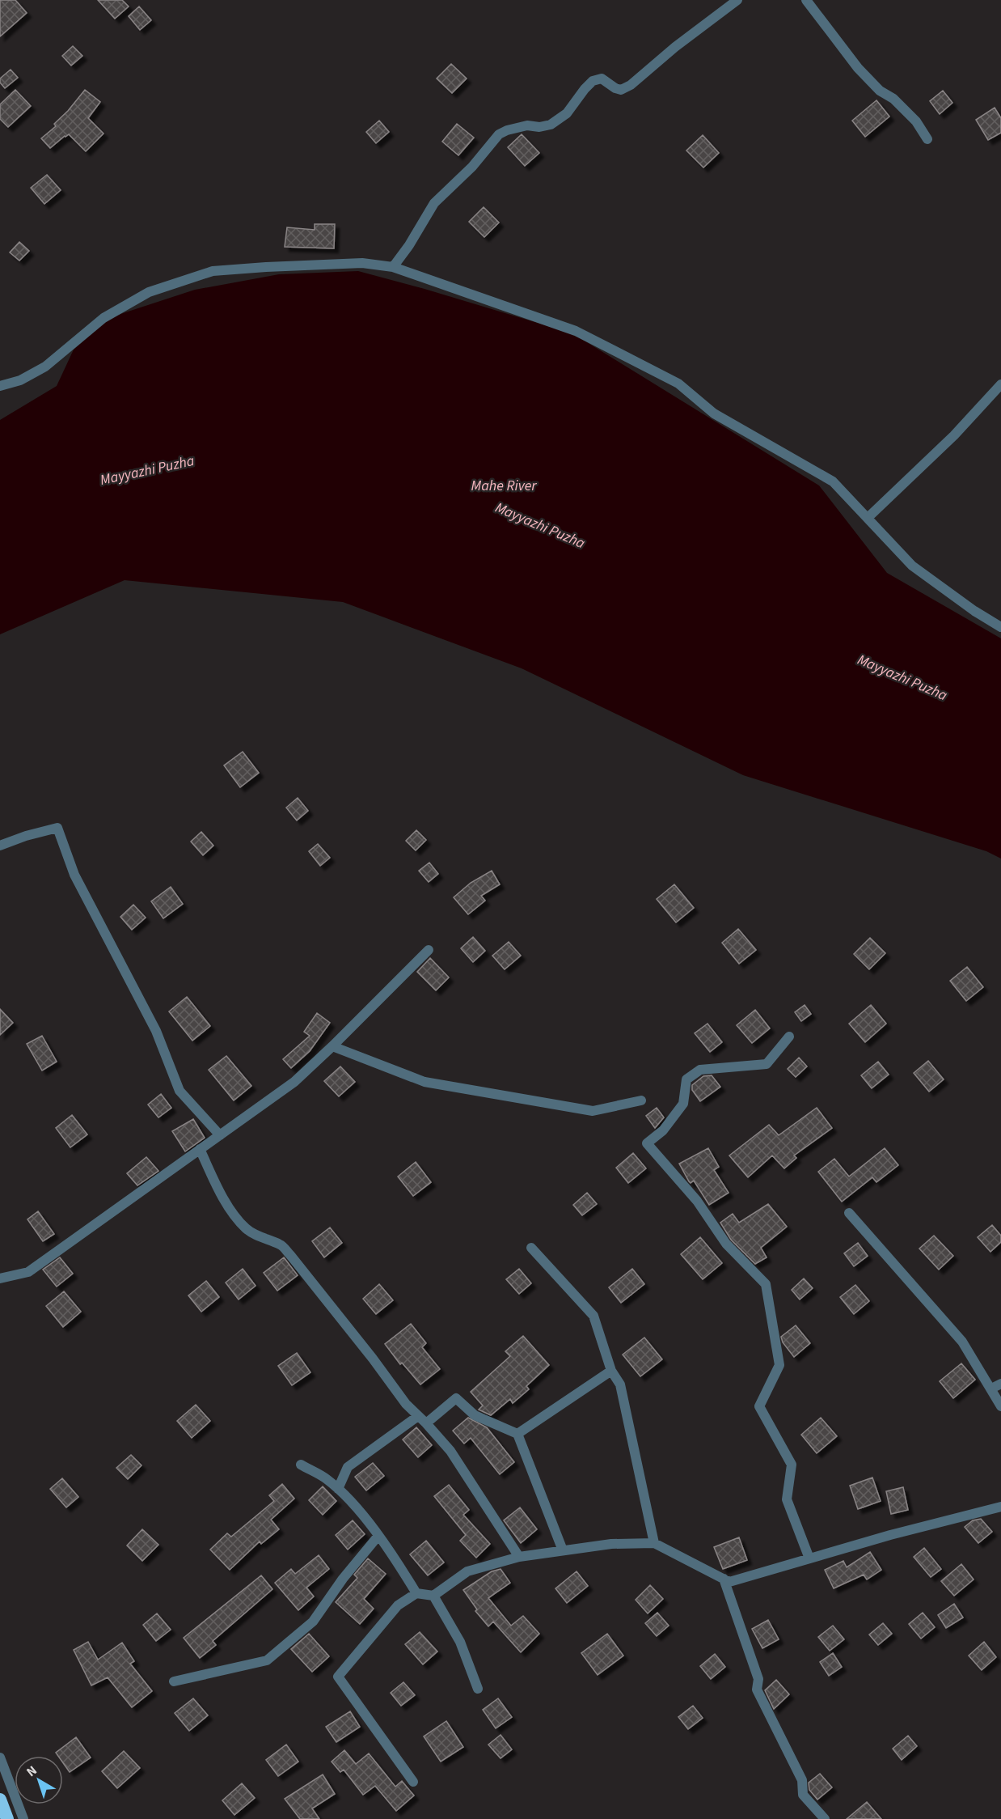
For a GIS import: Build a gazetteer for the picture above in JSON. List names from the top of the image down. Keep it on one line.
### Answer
{"water":["Mayyazhi Puzha","Mahe River"],"north":"top left"}
